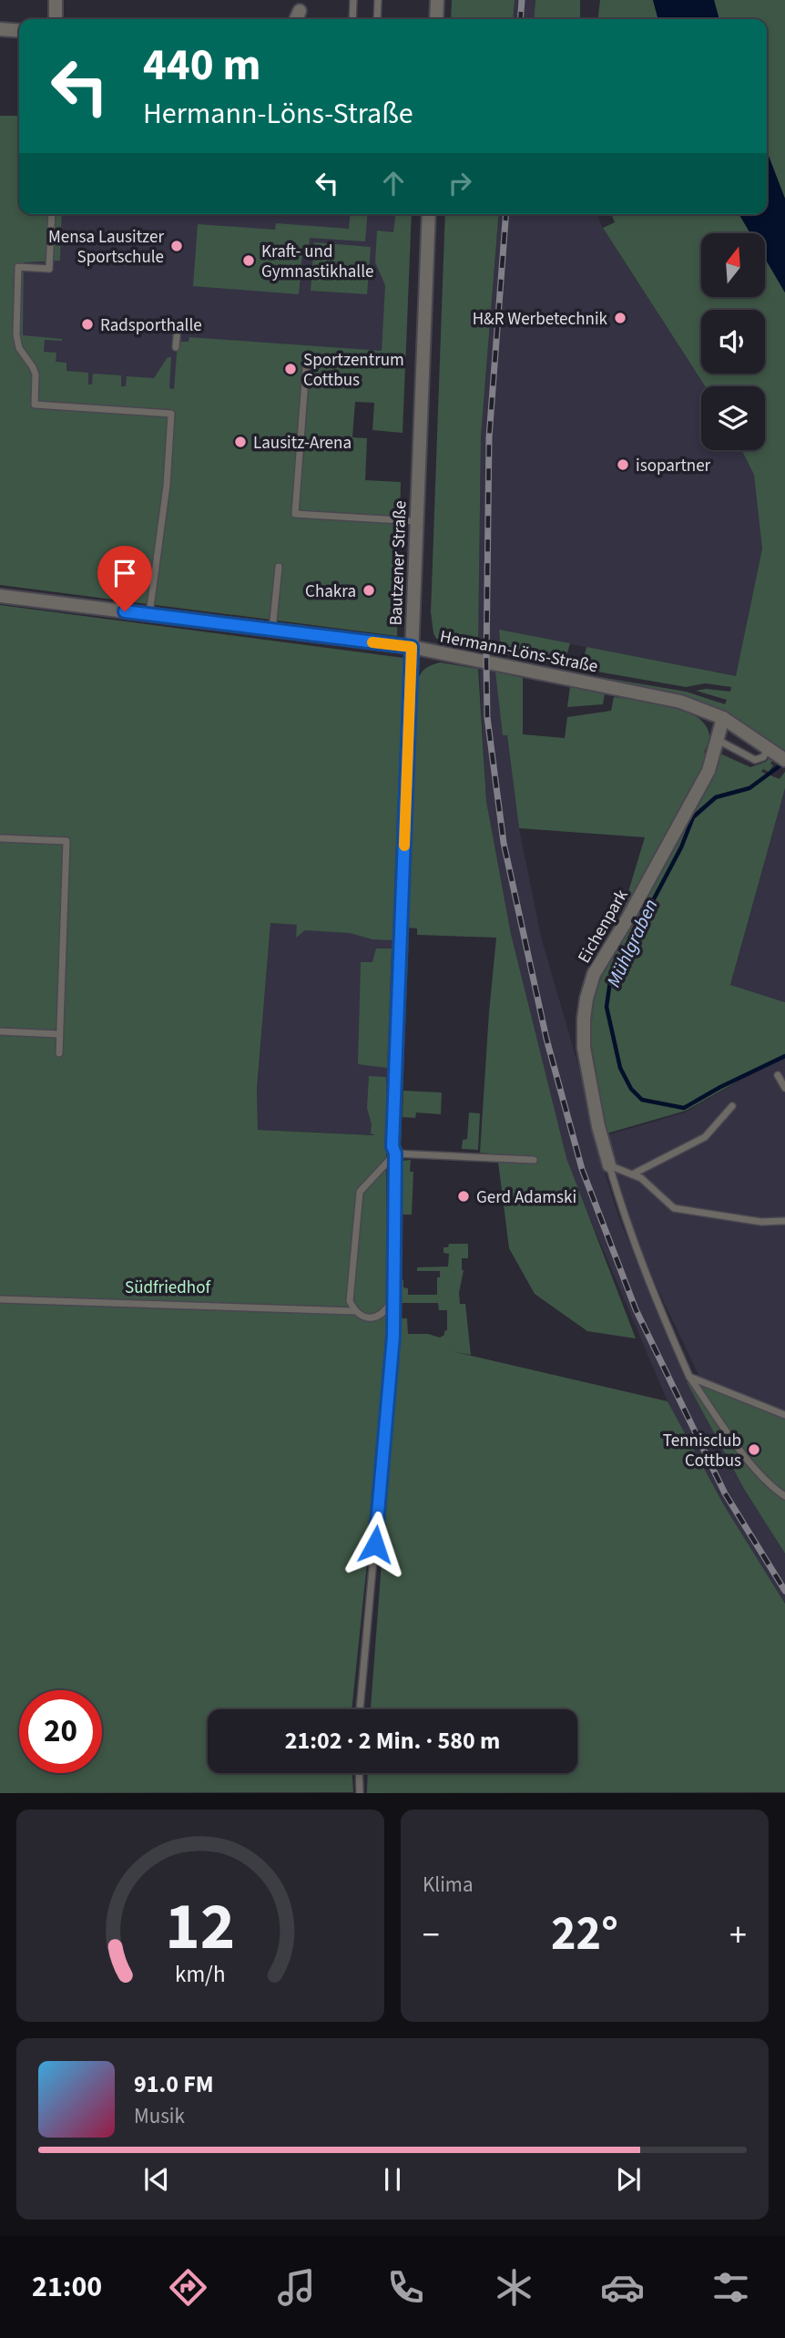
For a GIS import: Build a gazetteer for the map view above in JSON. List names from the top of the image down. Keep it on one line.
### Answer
{"streets":{"street":["Bautzener Straße","Hermann-Löns-Straße","Eichenpark"]},"crossings":[["Bautzener Straße","Hermann-Löns-Straße"],["Hermann-Löns-Straße","Eichenpark"]],"water":["Mühlgraben"],"parks":["Südfriedhof"],"places":["Mensa Lausitzer Sportschule","Kraft- und Gymnastikhalle","H&R Werbetechnik","Radsporthalle","Sportzentrum Cottbus","Lausitz-Arena","isopartner","Chakra","Gerd Adamski","Tennisclub Cottbus"],"north":"top","page":{"turn":["440 m","Hermann-Löns-Straße"],"limit":"20","trip":"21:02 · 2 Min. · 580 m","tile":"Klima","heat":["−","22°","+"],"song":["91.0 FM","Musik"],"tabs":"21:00","gauge":["12","km/h"]}}
